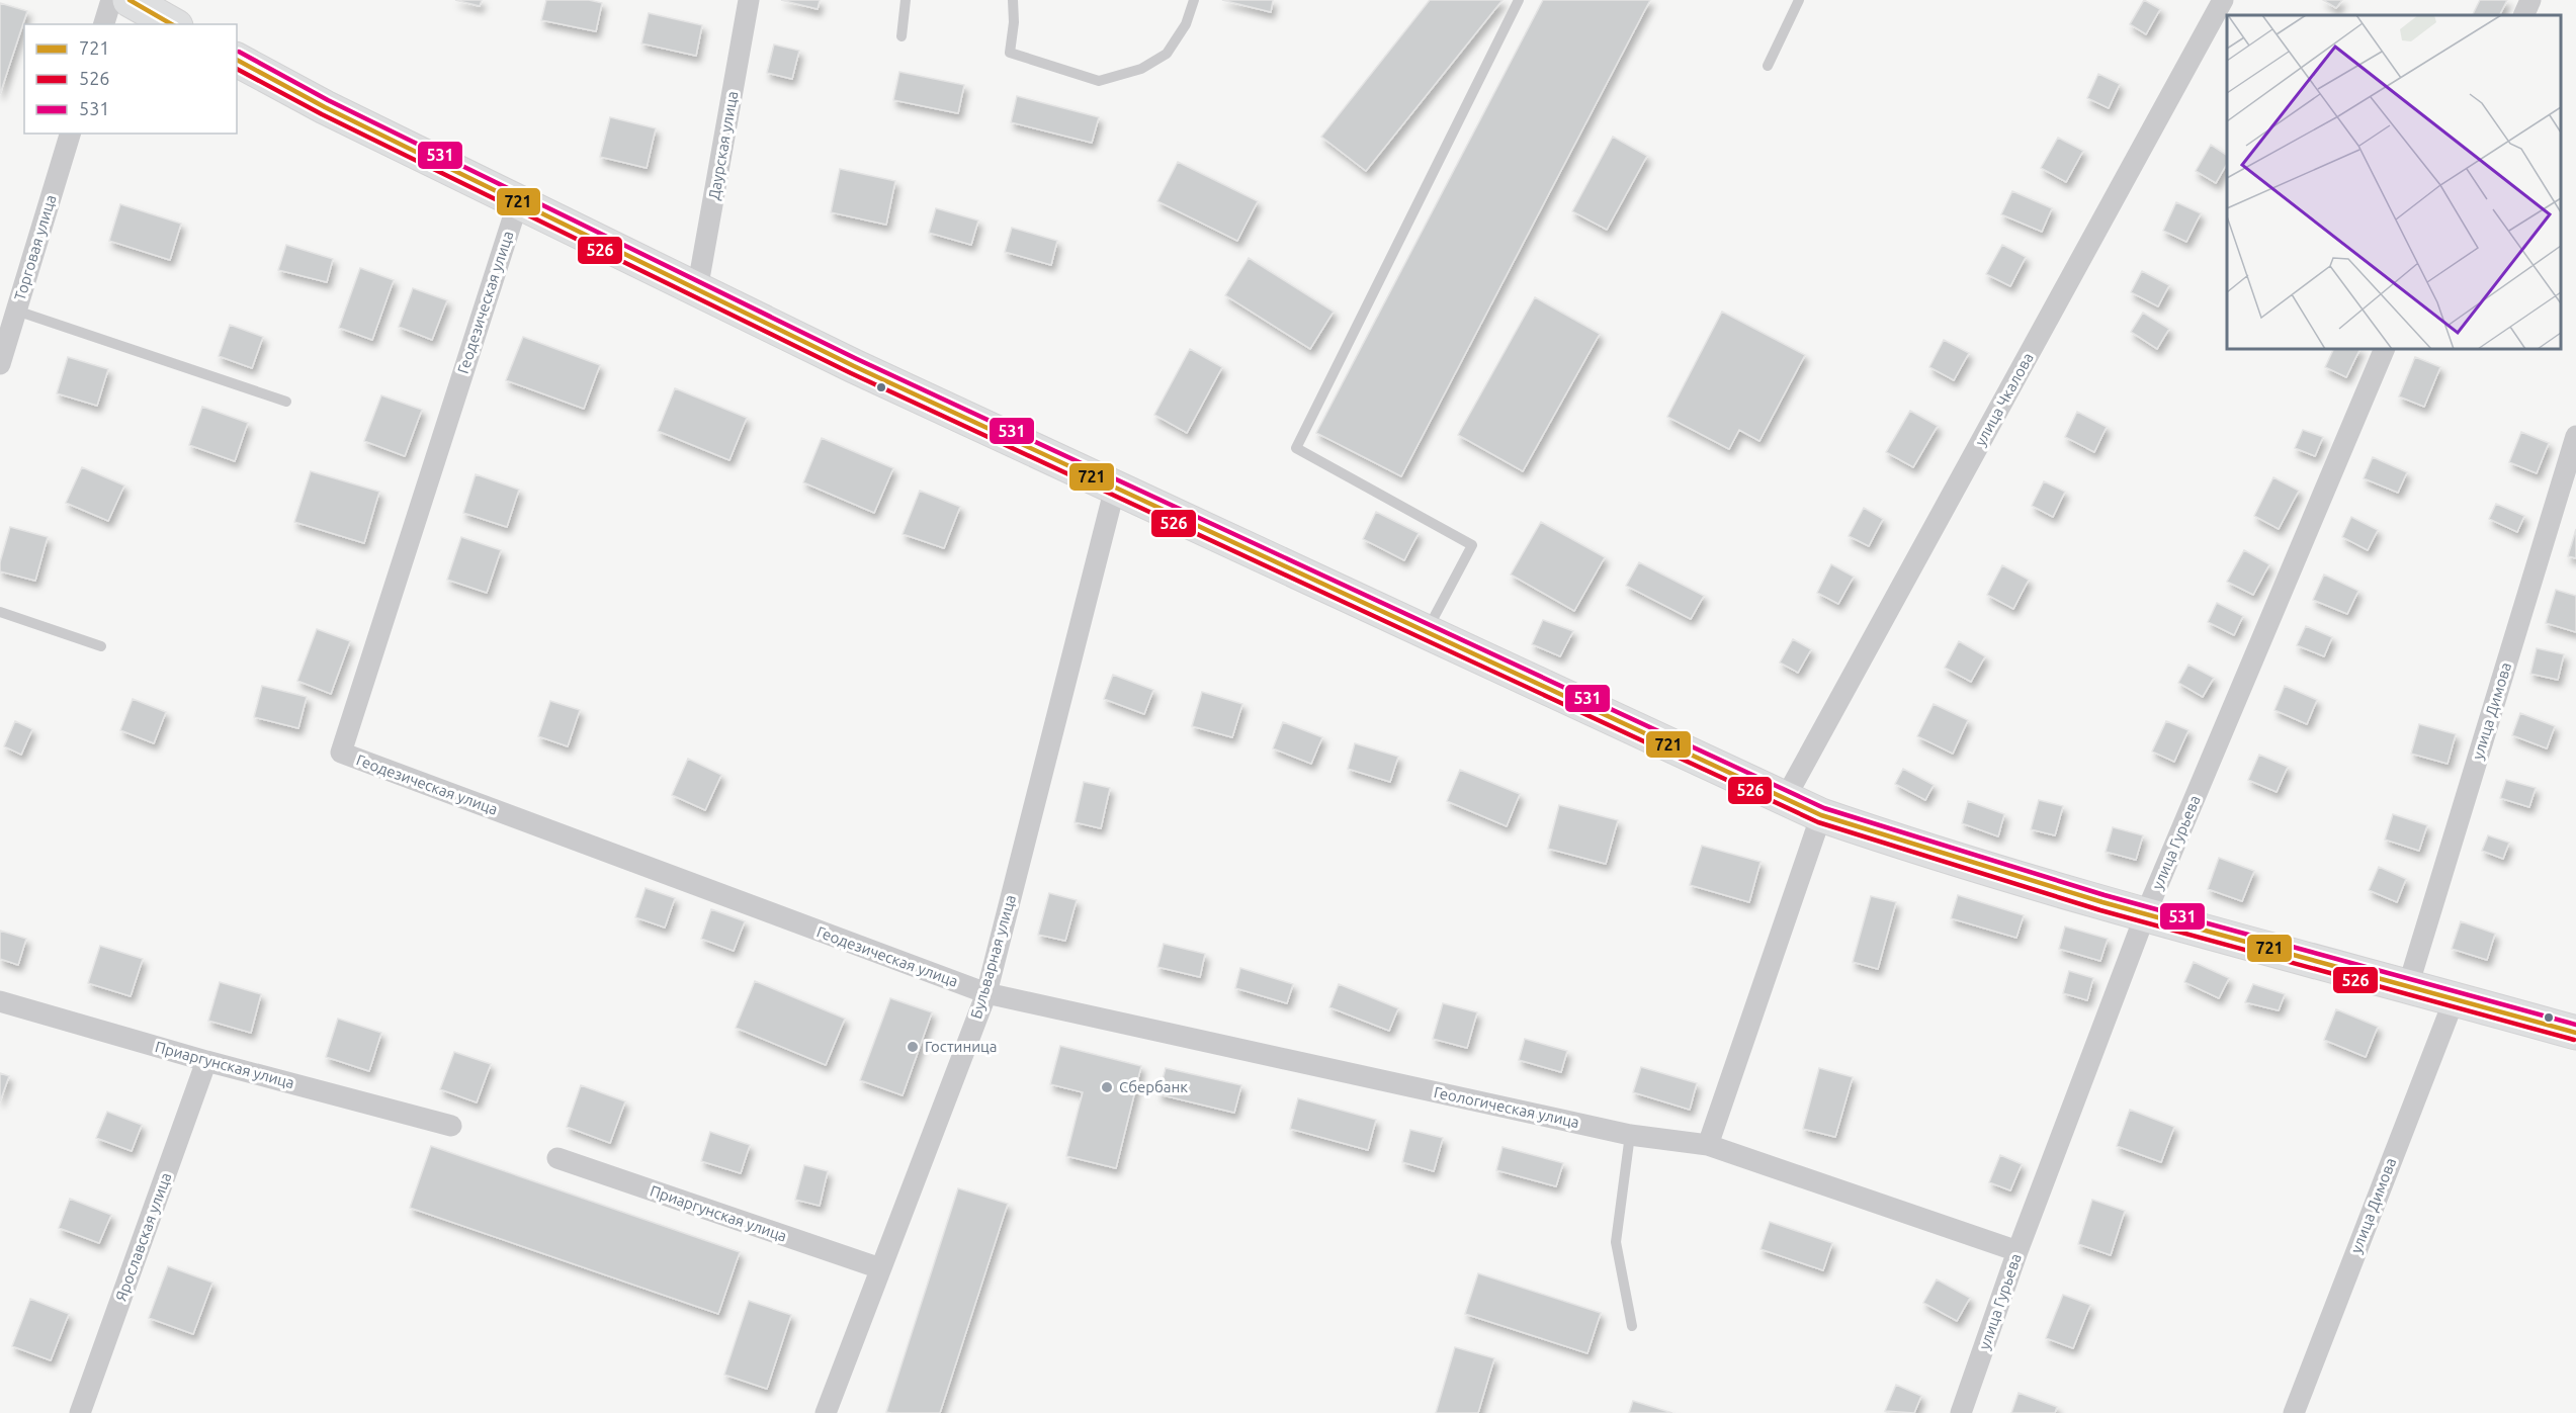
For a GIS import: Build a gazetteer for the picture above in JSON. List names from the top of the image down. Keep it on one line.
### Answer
{"streets":{"street":["Даурская улица","Торговая улица","Геодезическая улица","улица Чкалова","улица Димова","улица Гурьева","Бульварная улица","Приаргунская улица","Геологическая улица","Ярославская улица"]},"crossings":[["Геодезическая улица","Бульварная улица"],["Геодезическая улица","Геологическая улица"],["улица Гурьева","Геологическая улица"],["Бульварная улица","Приаргунская улица"],["Бульварная улица","Геологическая улица"],["Приаргунская улица","Ярославская улица"]],"places":["Гостиница","Сбербанк"],"lines":["transit line 721","transit line 531","transit line 526"],"legend":["721","526","531"]}
